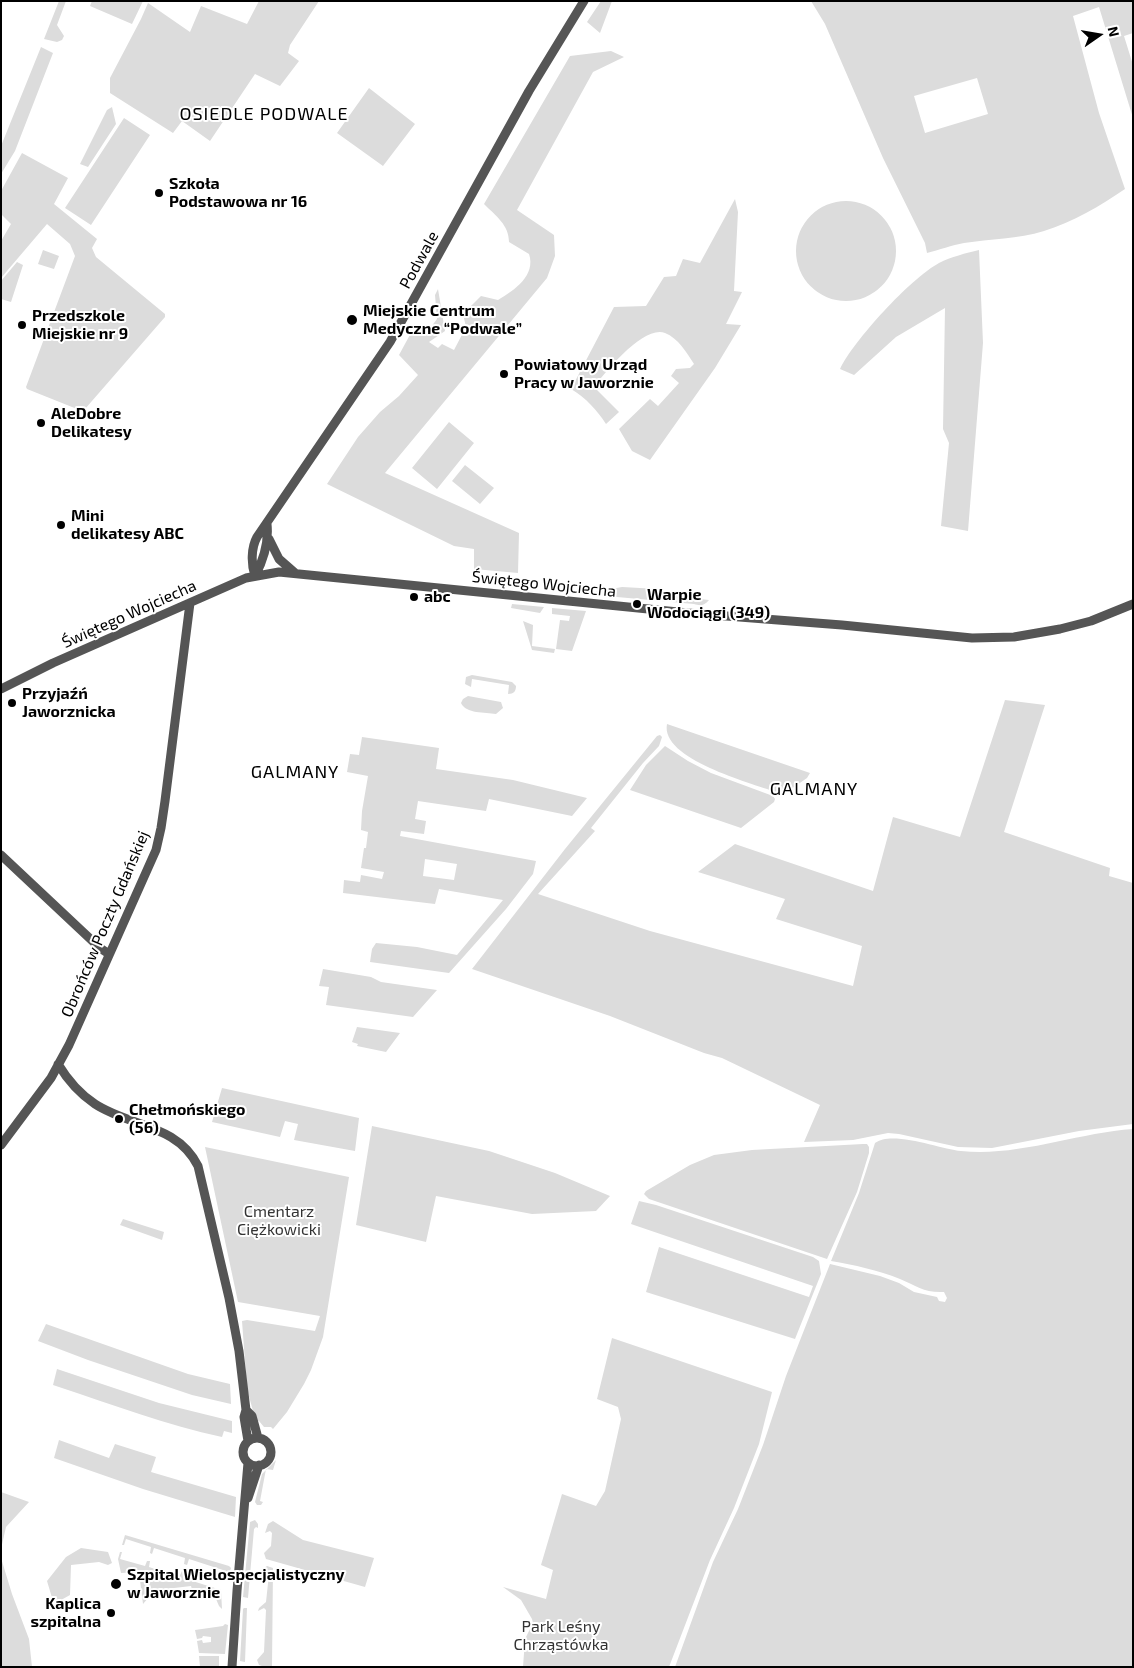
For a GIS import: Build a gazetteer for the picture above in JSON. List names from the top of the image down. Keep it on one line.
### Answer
{"streets":{"street":["Podwale","Świętego Wojciecha","Obrońców Poczty Gdańskiej"]},"crossings":[["Podwale","Świętego Wojciecha"],["Świętego Wojciecha","Obrońców Poczty Gdańskiej"]],"districts":["OSIEDLE PODWALE","GALMANY","GALMANY"],"parks":["Cmentarz Ciężkowicki","Park Leśny Chrząstówka"],"places":["Szkoła Podstawowa nr 16","Miejskie Centrum Medyczne “Podwale”","Przedszkole Miejskie nr 9","Powiatowy Urząd Pracy w Jaworznie","AleDobre Delikatesy","Mini delikatesy ABC","abc","Warpie Wodociągi (349)","Przyjaźń Jaworznicka","Chełmońskiego (56)","Szpital Wielospecjalistyczny w Jaworznie","Kaplica szpitalna"],"north":"right"}
